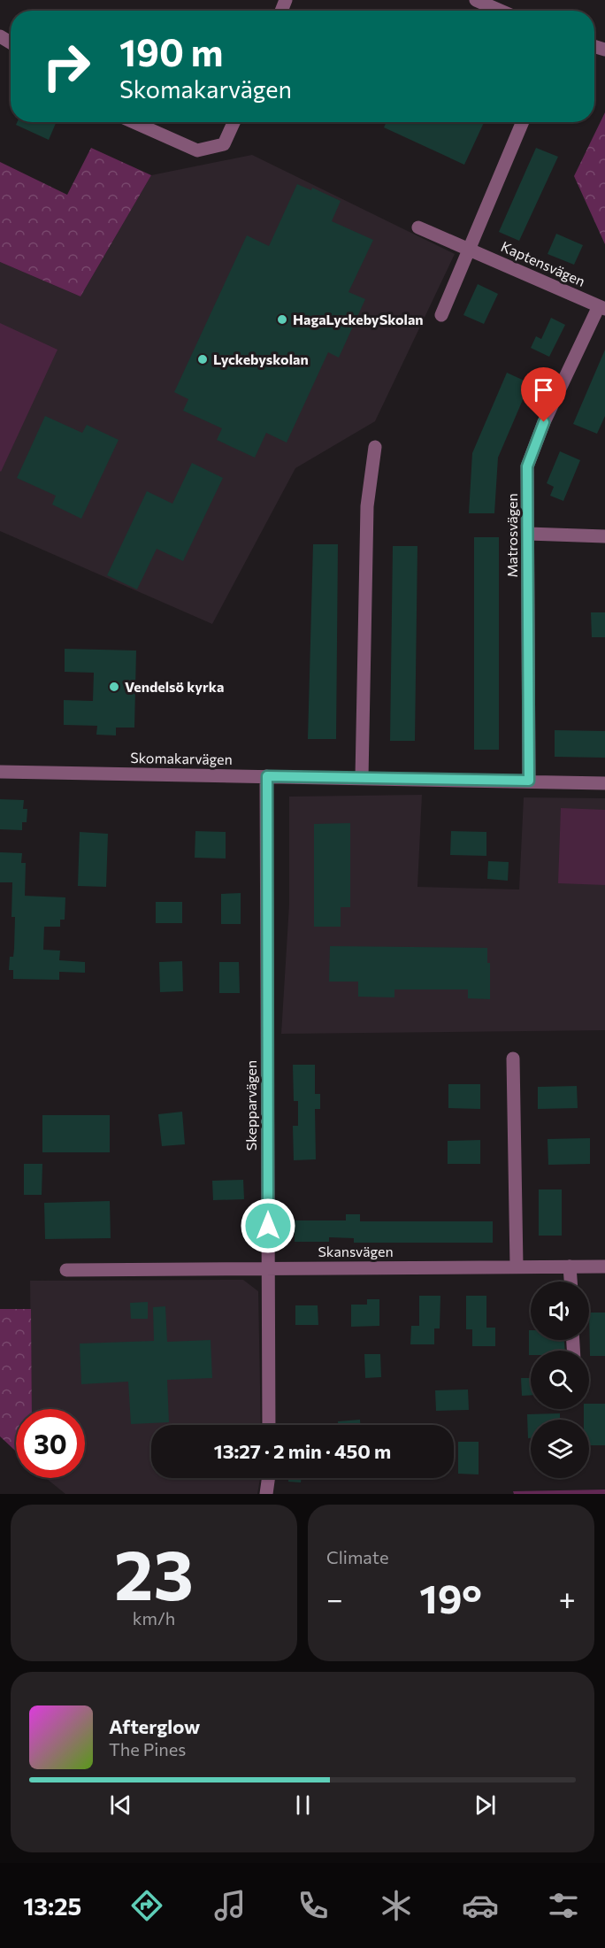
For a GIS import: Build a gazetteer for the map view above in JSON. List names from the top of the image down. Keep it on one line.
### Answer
{"streets":{"street":["Kaptensvägen","Matrosvägen","Skomakarvägen","Skepparvägen","Skansvägen"]},"crossings":[["Kaptensvägen","Matrosvägen"],["Matrosvägen","Skomakarvägen"],["Skomakarvägen","Skepparvägen"],["Skepparvägen","Skansvägen"]],"places":["HagaLyckebySkolan","Lyckebyskolan","Vendelsö kyrka"],"page":{"turn":["190 m","Skomakarvägen"],"limit":"30","trip":"13:27 · 2 min · 450 m","tile":[["23","km/h"],"Climate"],"heat":["−","19°","+"],"song":["Afterglow","The Pines"],"tabs":"13:25"}}
